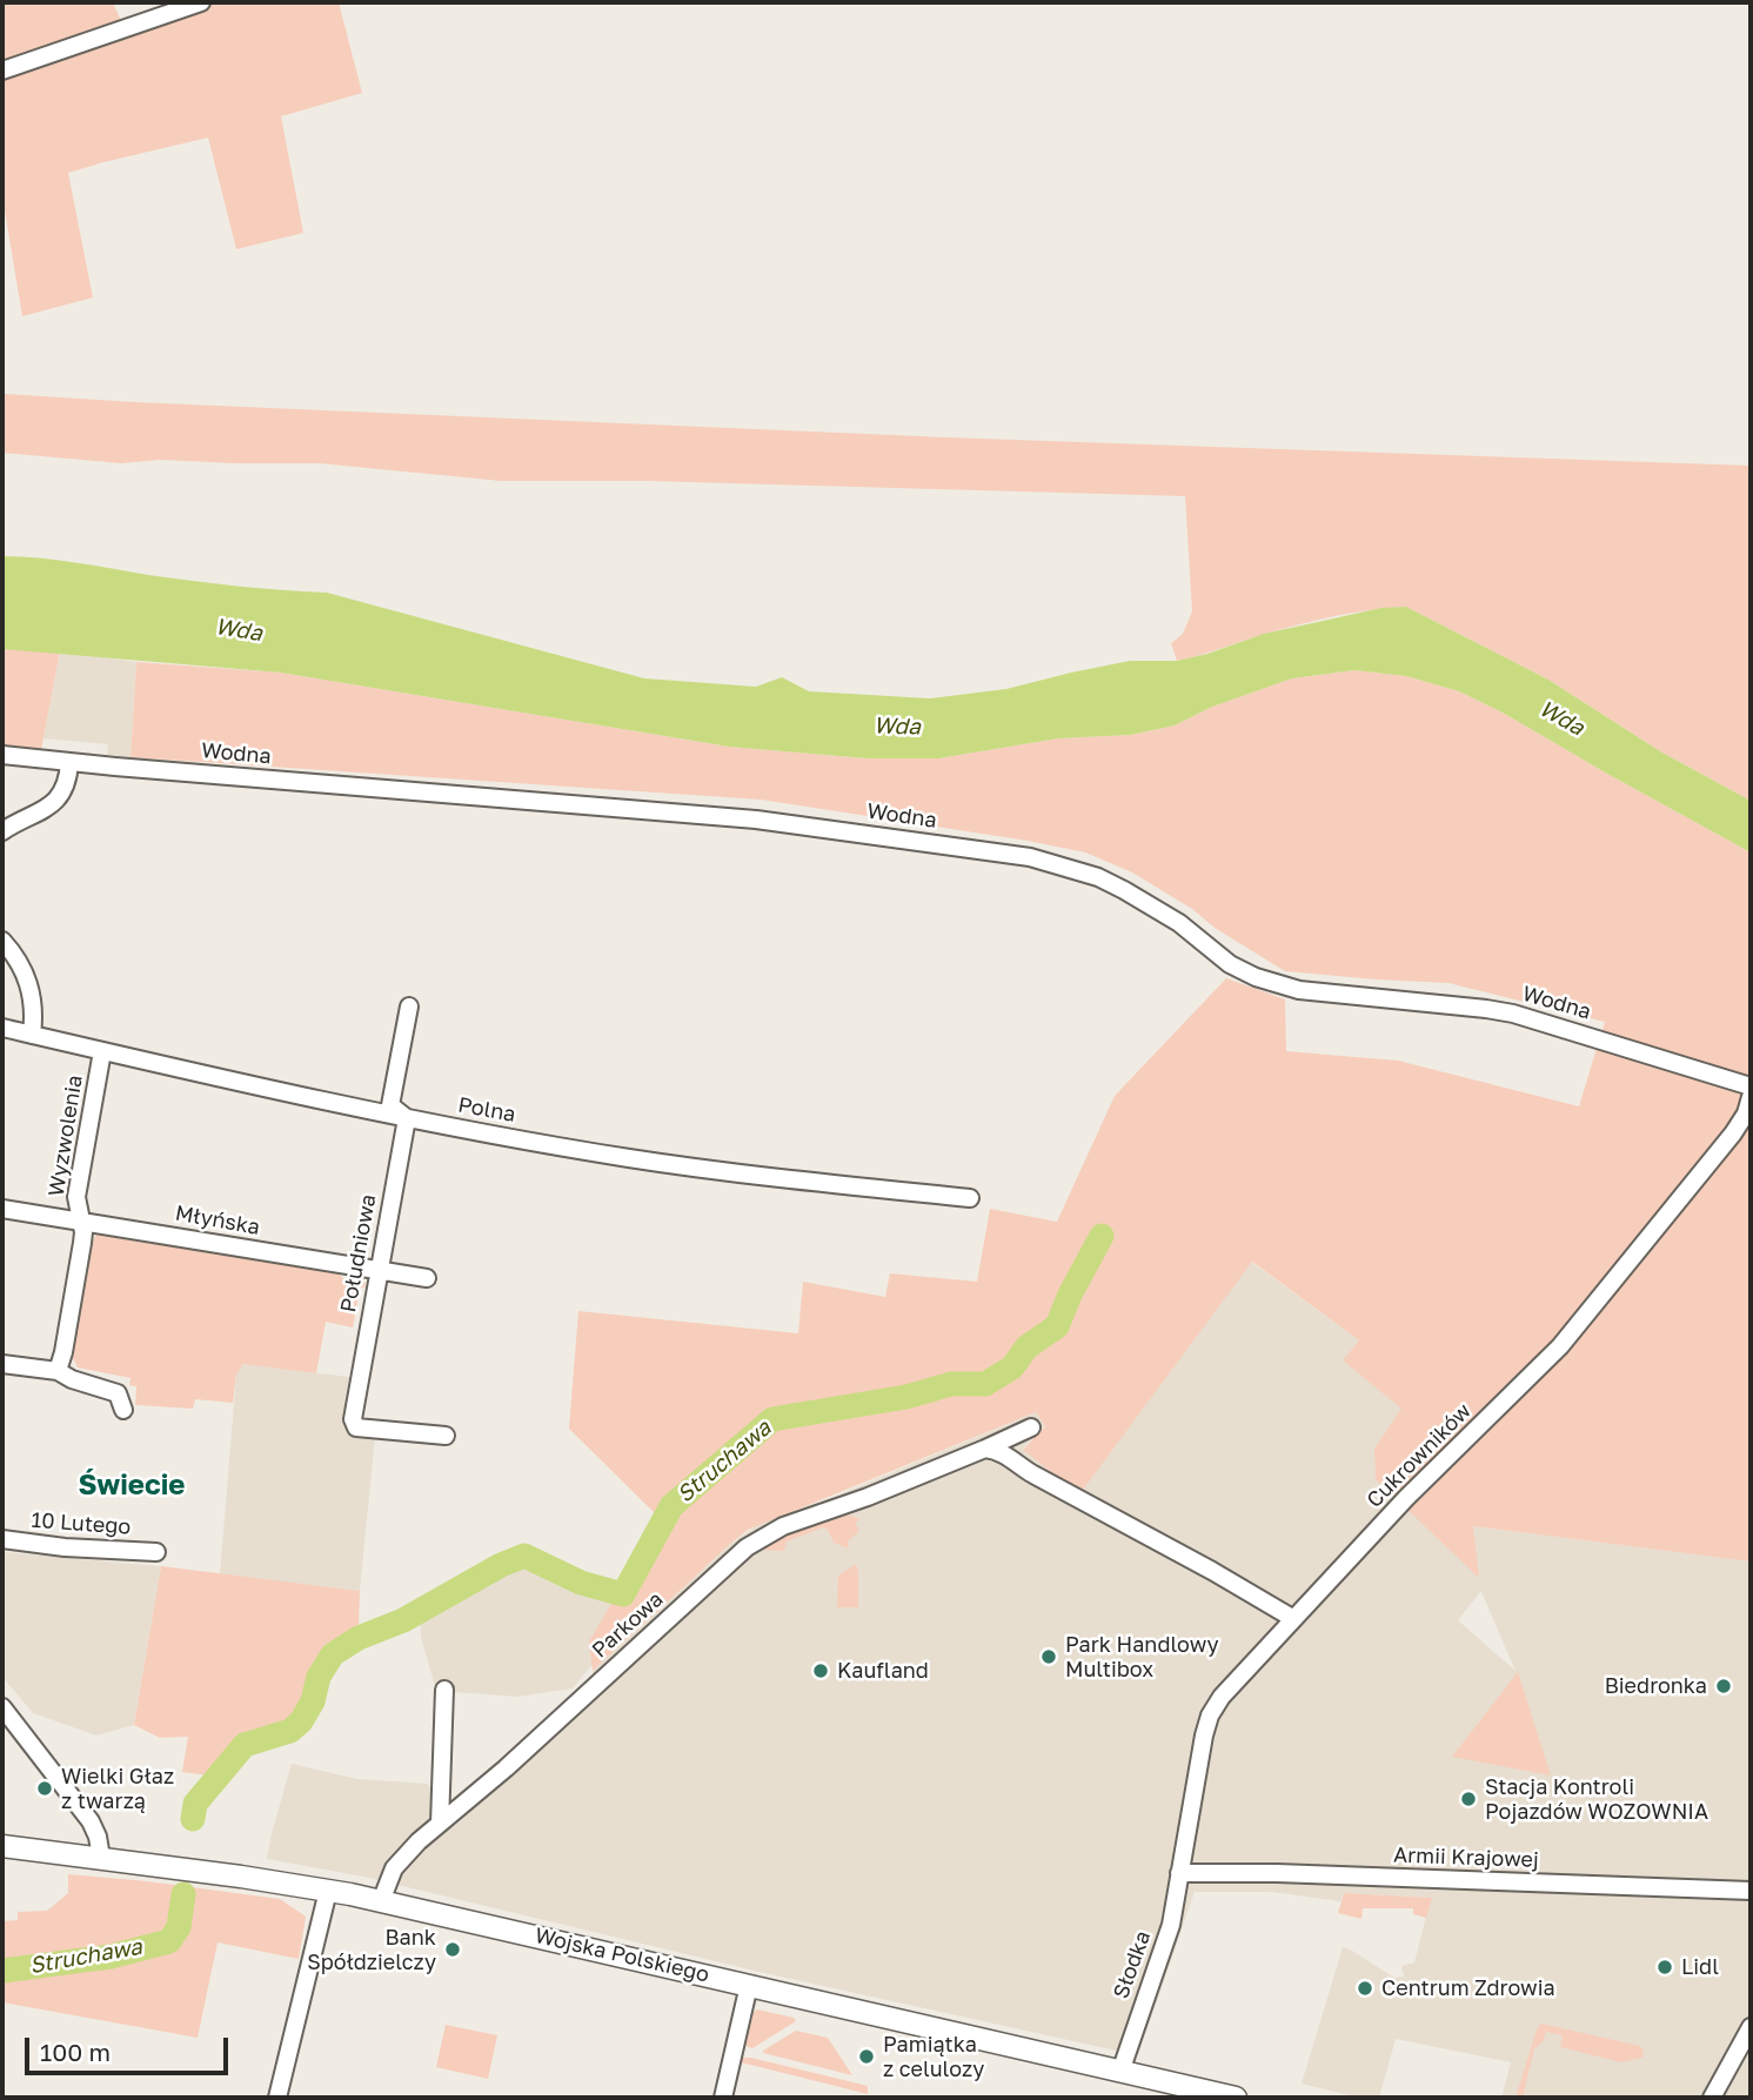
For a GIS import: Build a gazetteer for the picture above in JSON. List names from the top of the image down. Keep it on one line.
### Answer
{"streets":{"street":["Wodna","Polna","Wyzwolenia","Młyńska","Południowa","Cukrowników","10 Lutego","Parkowa","Armii Krajowej","Wojska Polskiego","Słodka"]},"crossings":[["Polna","Wyzwolenia"],["Polna","Południowa"],["Wyzwolenia","Młyńska"],["Młyńska","Południowa"],["Cukrowników","Armii Krajowej"],["Cukrowników","Słodka"],["Parkowa","Wojska Polskiego"],["Armii Krajowej","Słodka"],["Wojska Polskiego","Słodka"]],"districts":["Świecie"],"water":["Wda","Struchawa"],"places":["Park Handlowy Multibox","Kaufland","Biedronka","Wielki Głaz z twarzą","Stacja Kontroli Pojazdów WOZOWNIA","Bank Spółdzielczy","Lidl","Centrum Zdrowia","Pamiątka z celulozy"],"scale_bar":"100 m"}
